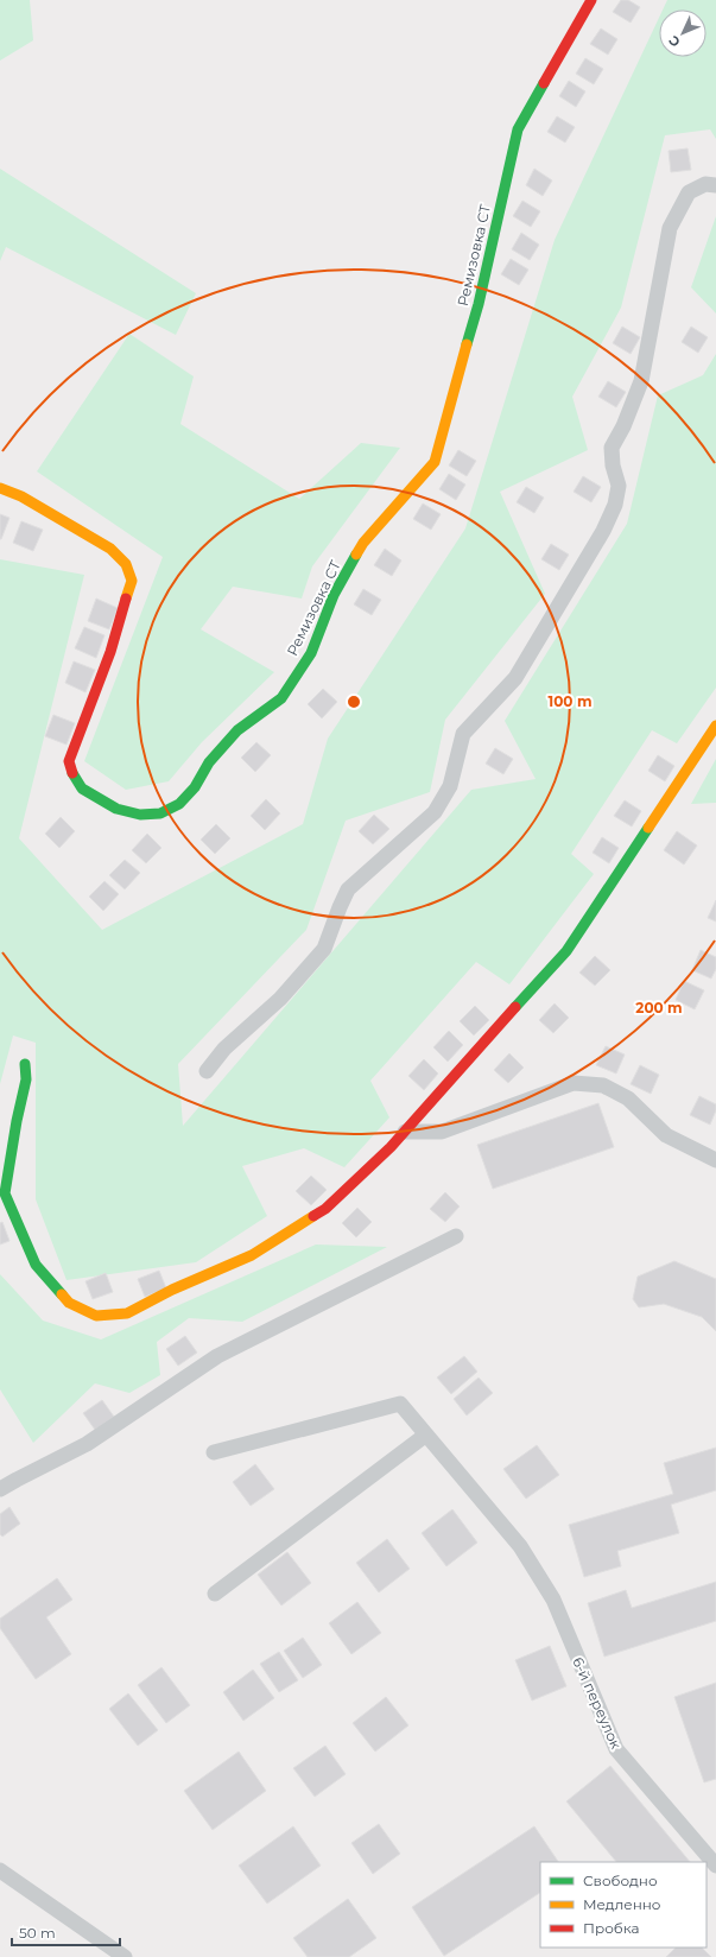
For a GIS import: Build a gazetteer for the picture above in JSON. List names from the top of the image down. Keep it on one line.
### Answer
{"streets":{"street":["Ремизовка СТ","6-й переулок"]},"legend":["Свободно","Медленно","Пробка"],"scale_bar":"50 m","north":"bottom left","rings":["100 m","200 m"]}
